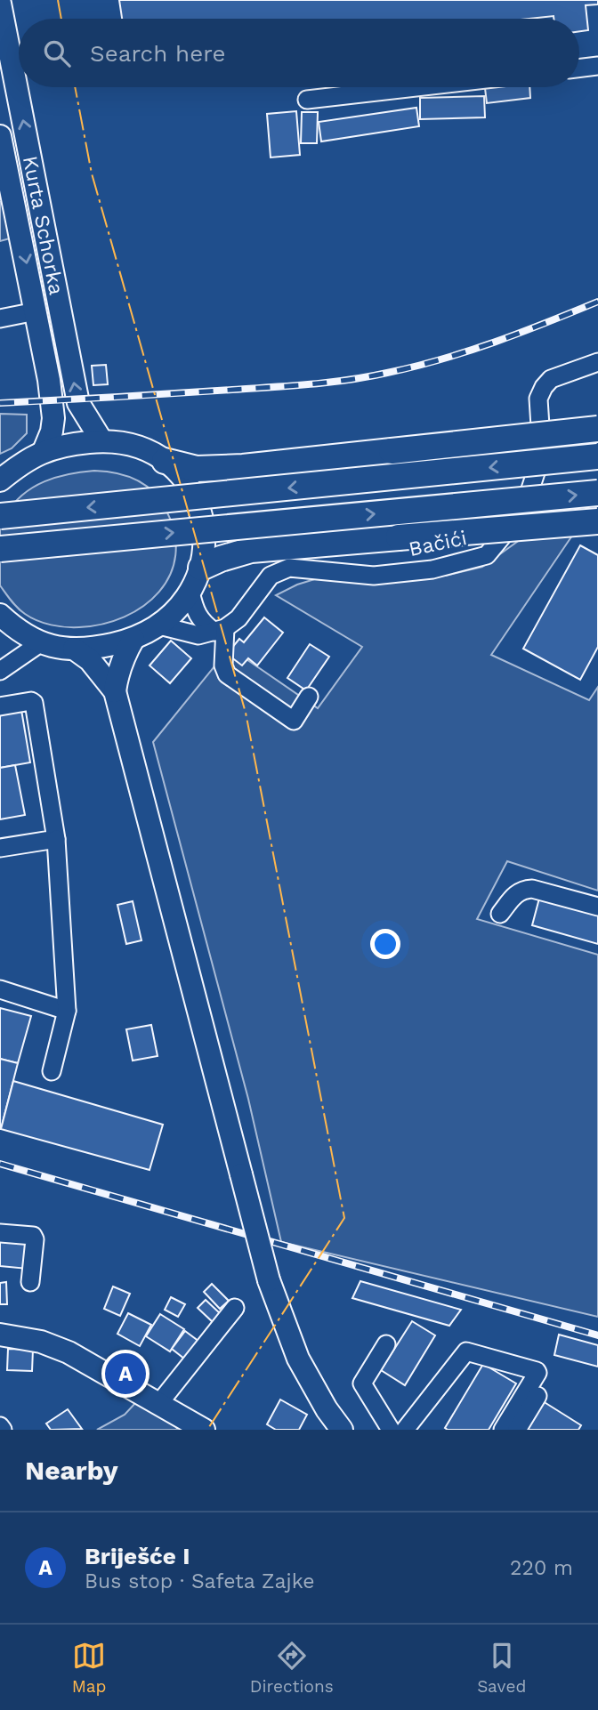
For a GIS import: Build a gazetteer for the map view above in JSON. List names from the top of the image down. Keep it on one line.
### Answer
{"streets":{"main road":["Kurta Schorka"],"street":["Bačići"]},"page":{"search":"Search here","pins":"A","heading":"Nearby","list":[{"mark":"A","name":"Briješće I","note":"Bus stop · Safeta Zajke","value":"220 m"}],"nav":["Map","Directions","Saved"]}}
